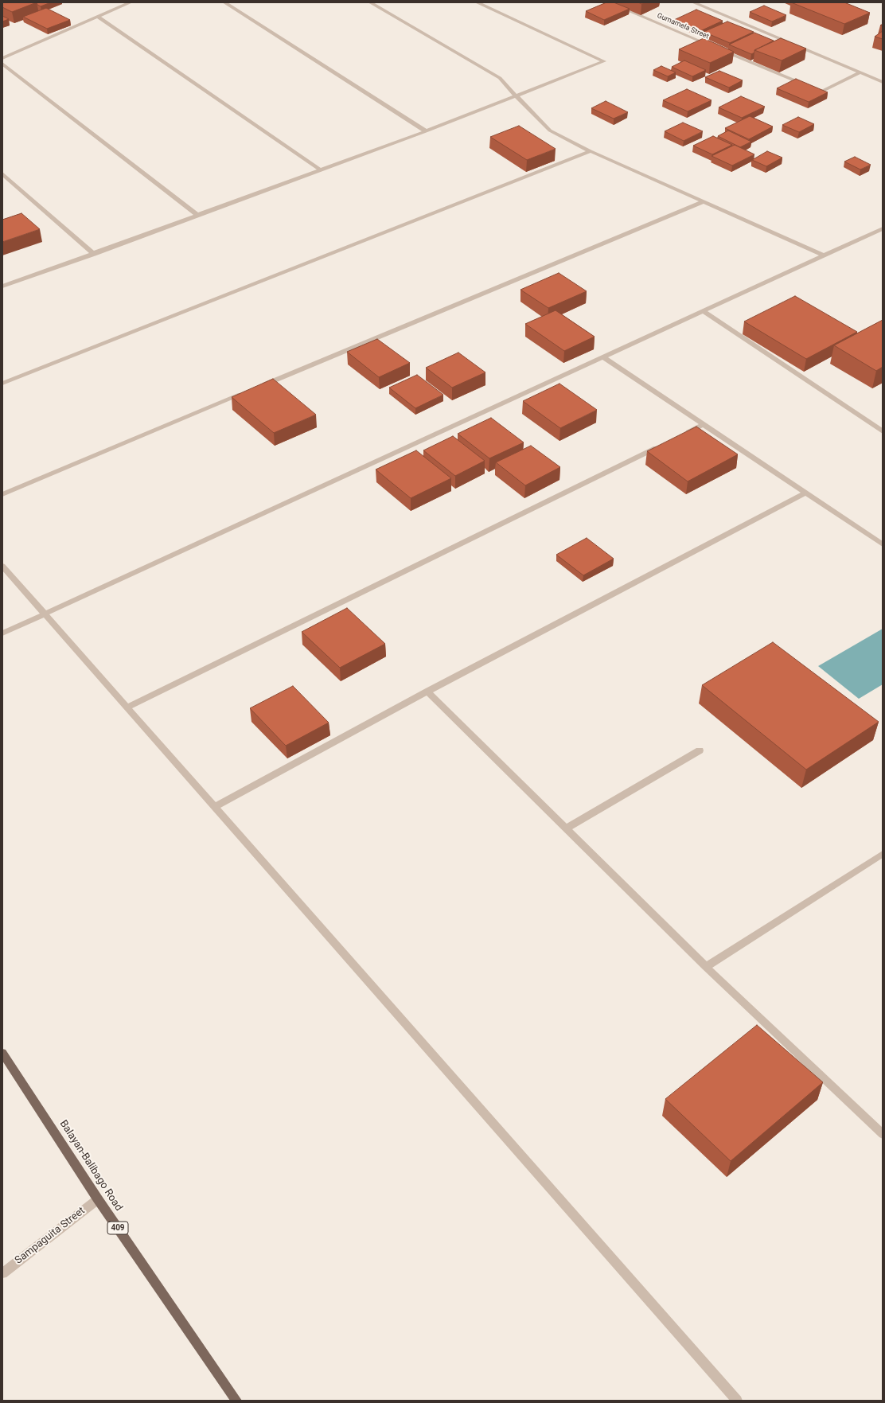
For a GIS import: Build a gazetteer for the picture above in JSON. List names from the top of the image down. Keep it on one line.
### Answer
{"streets":{"main road":["Balayan-Balibago Road","409"],"street":["Gumamela Street","Sampaguita Street"]},"crossings":[["Balayan-Balibago Road","Sampaguita Street"]]}
